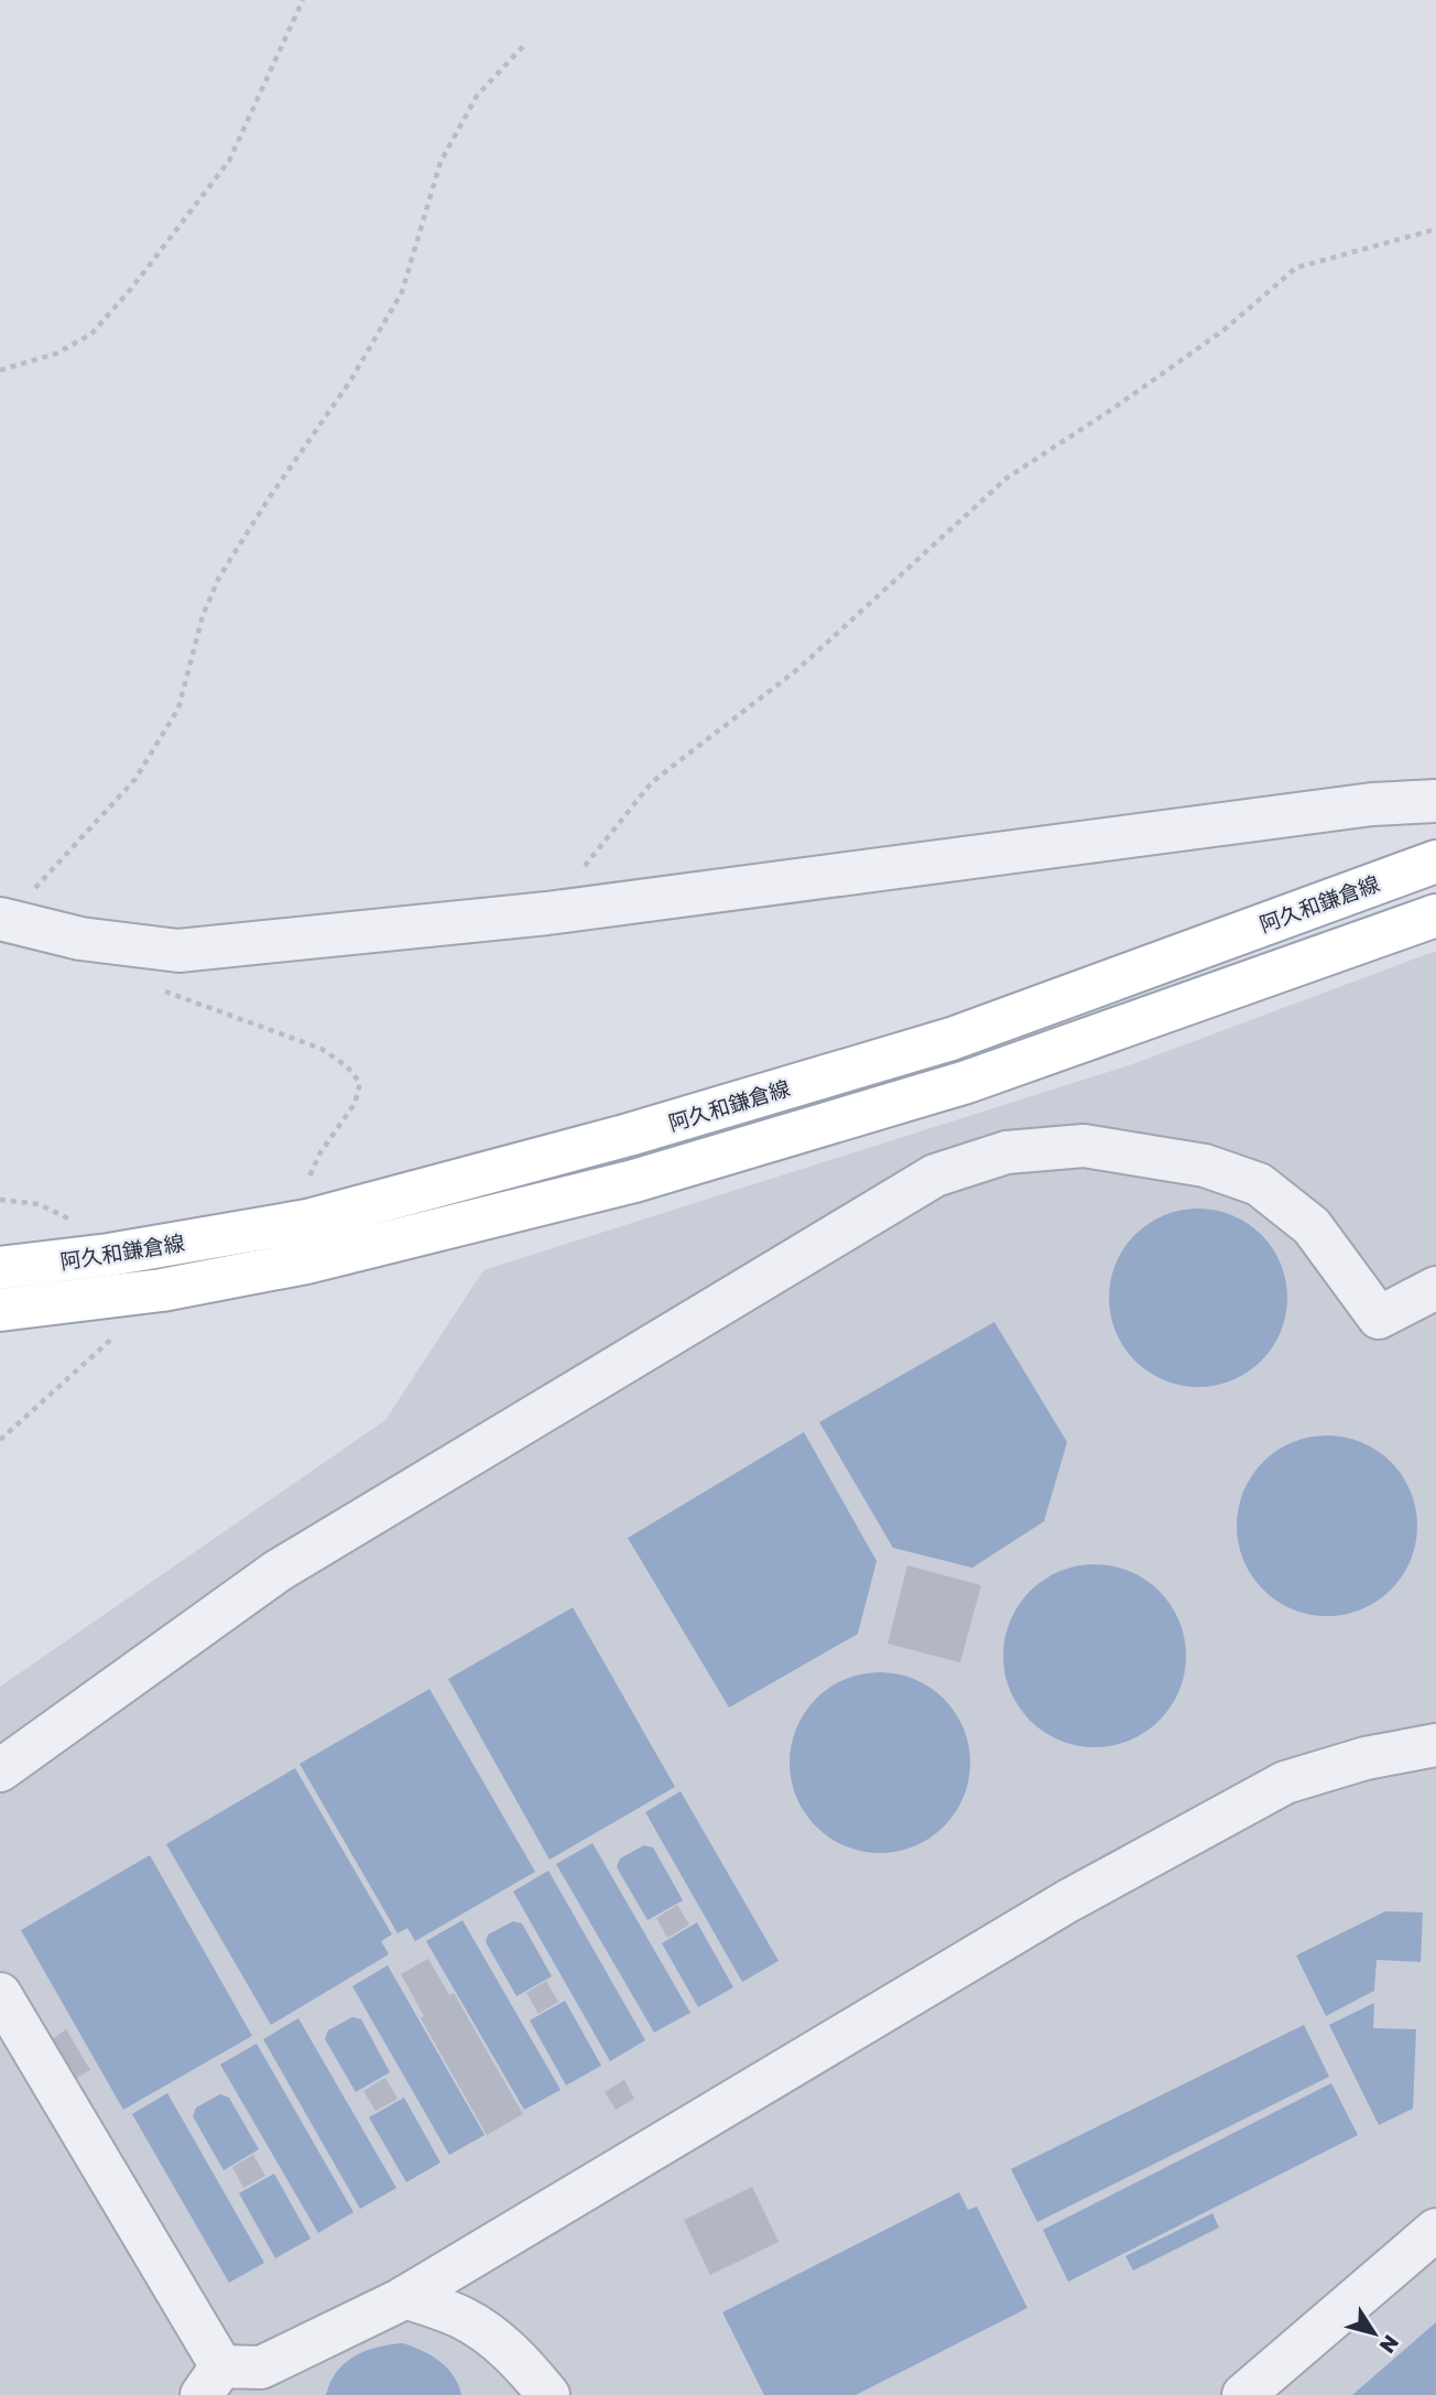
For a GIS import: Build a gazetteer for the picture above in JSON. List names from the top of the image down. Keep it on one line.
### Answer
{"streets":{"main road":["阿久和鎌倉線"]},"north":"bottom right"}
